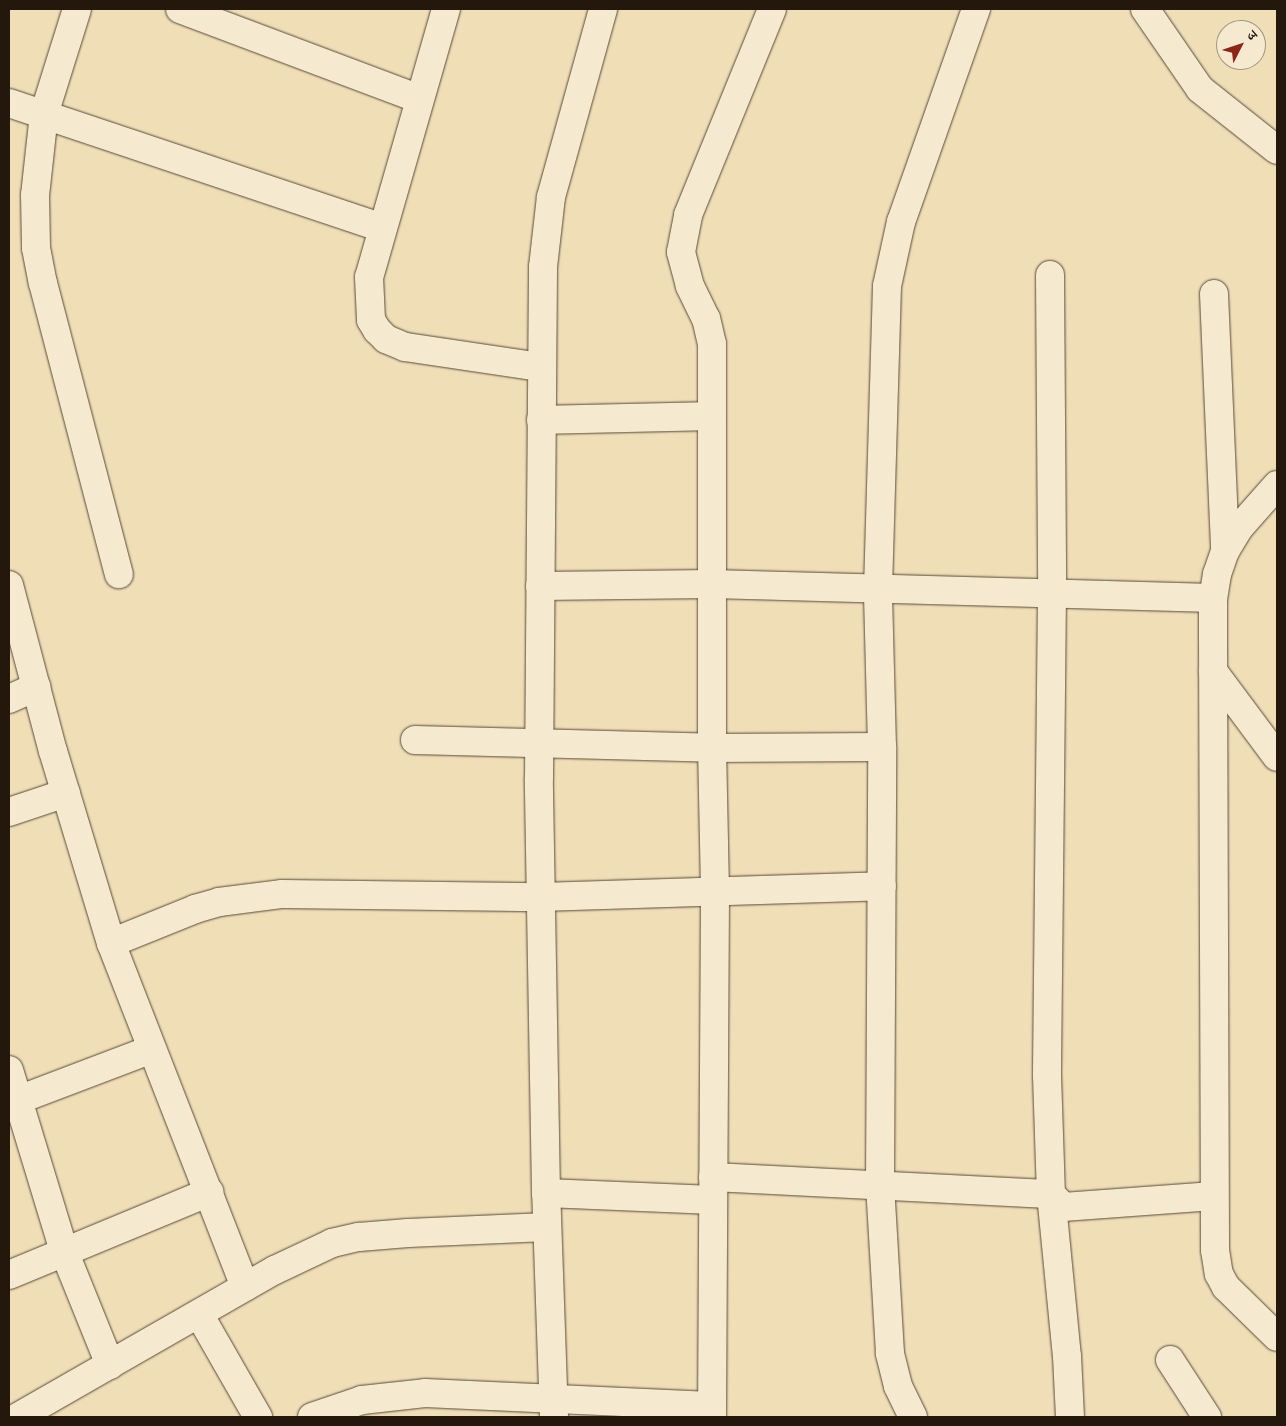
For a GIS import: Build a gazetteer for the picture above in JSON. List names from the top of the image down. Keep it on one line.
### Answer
{"north":"top right"}
